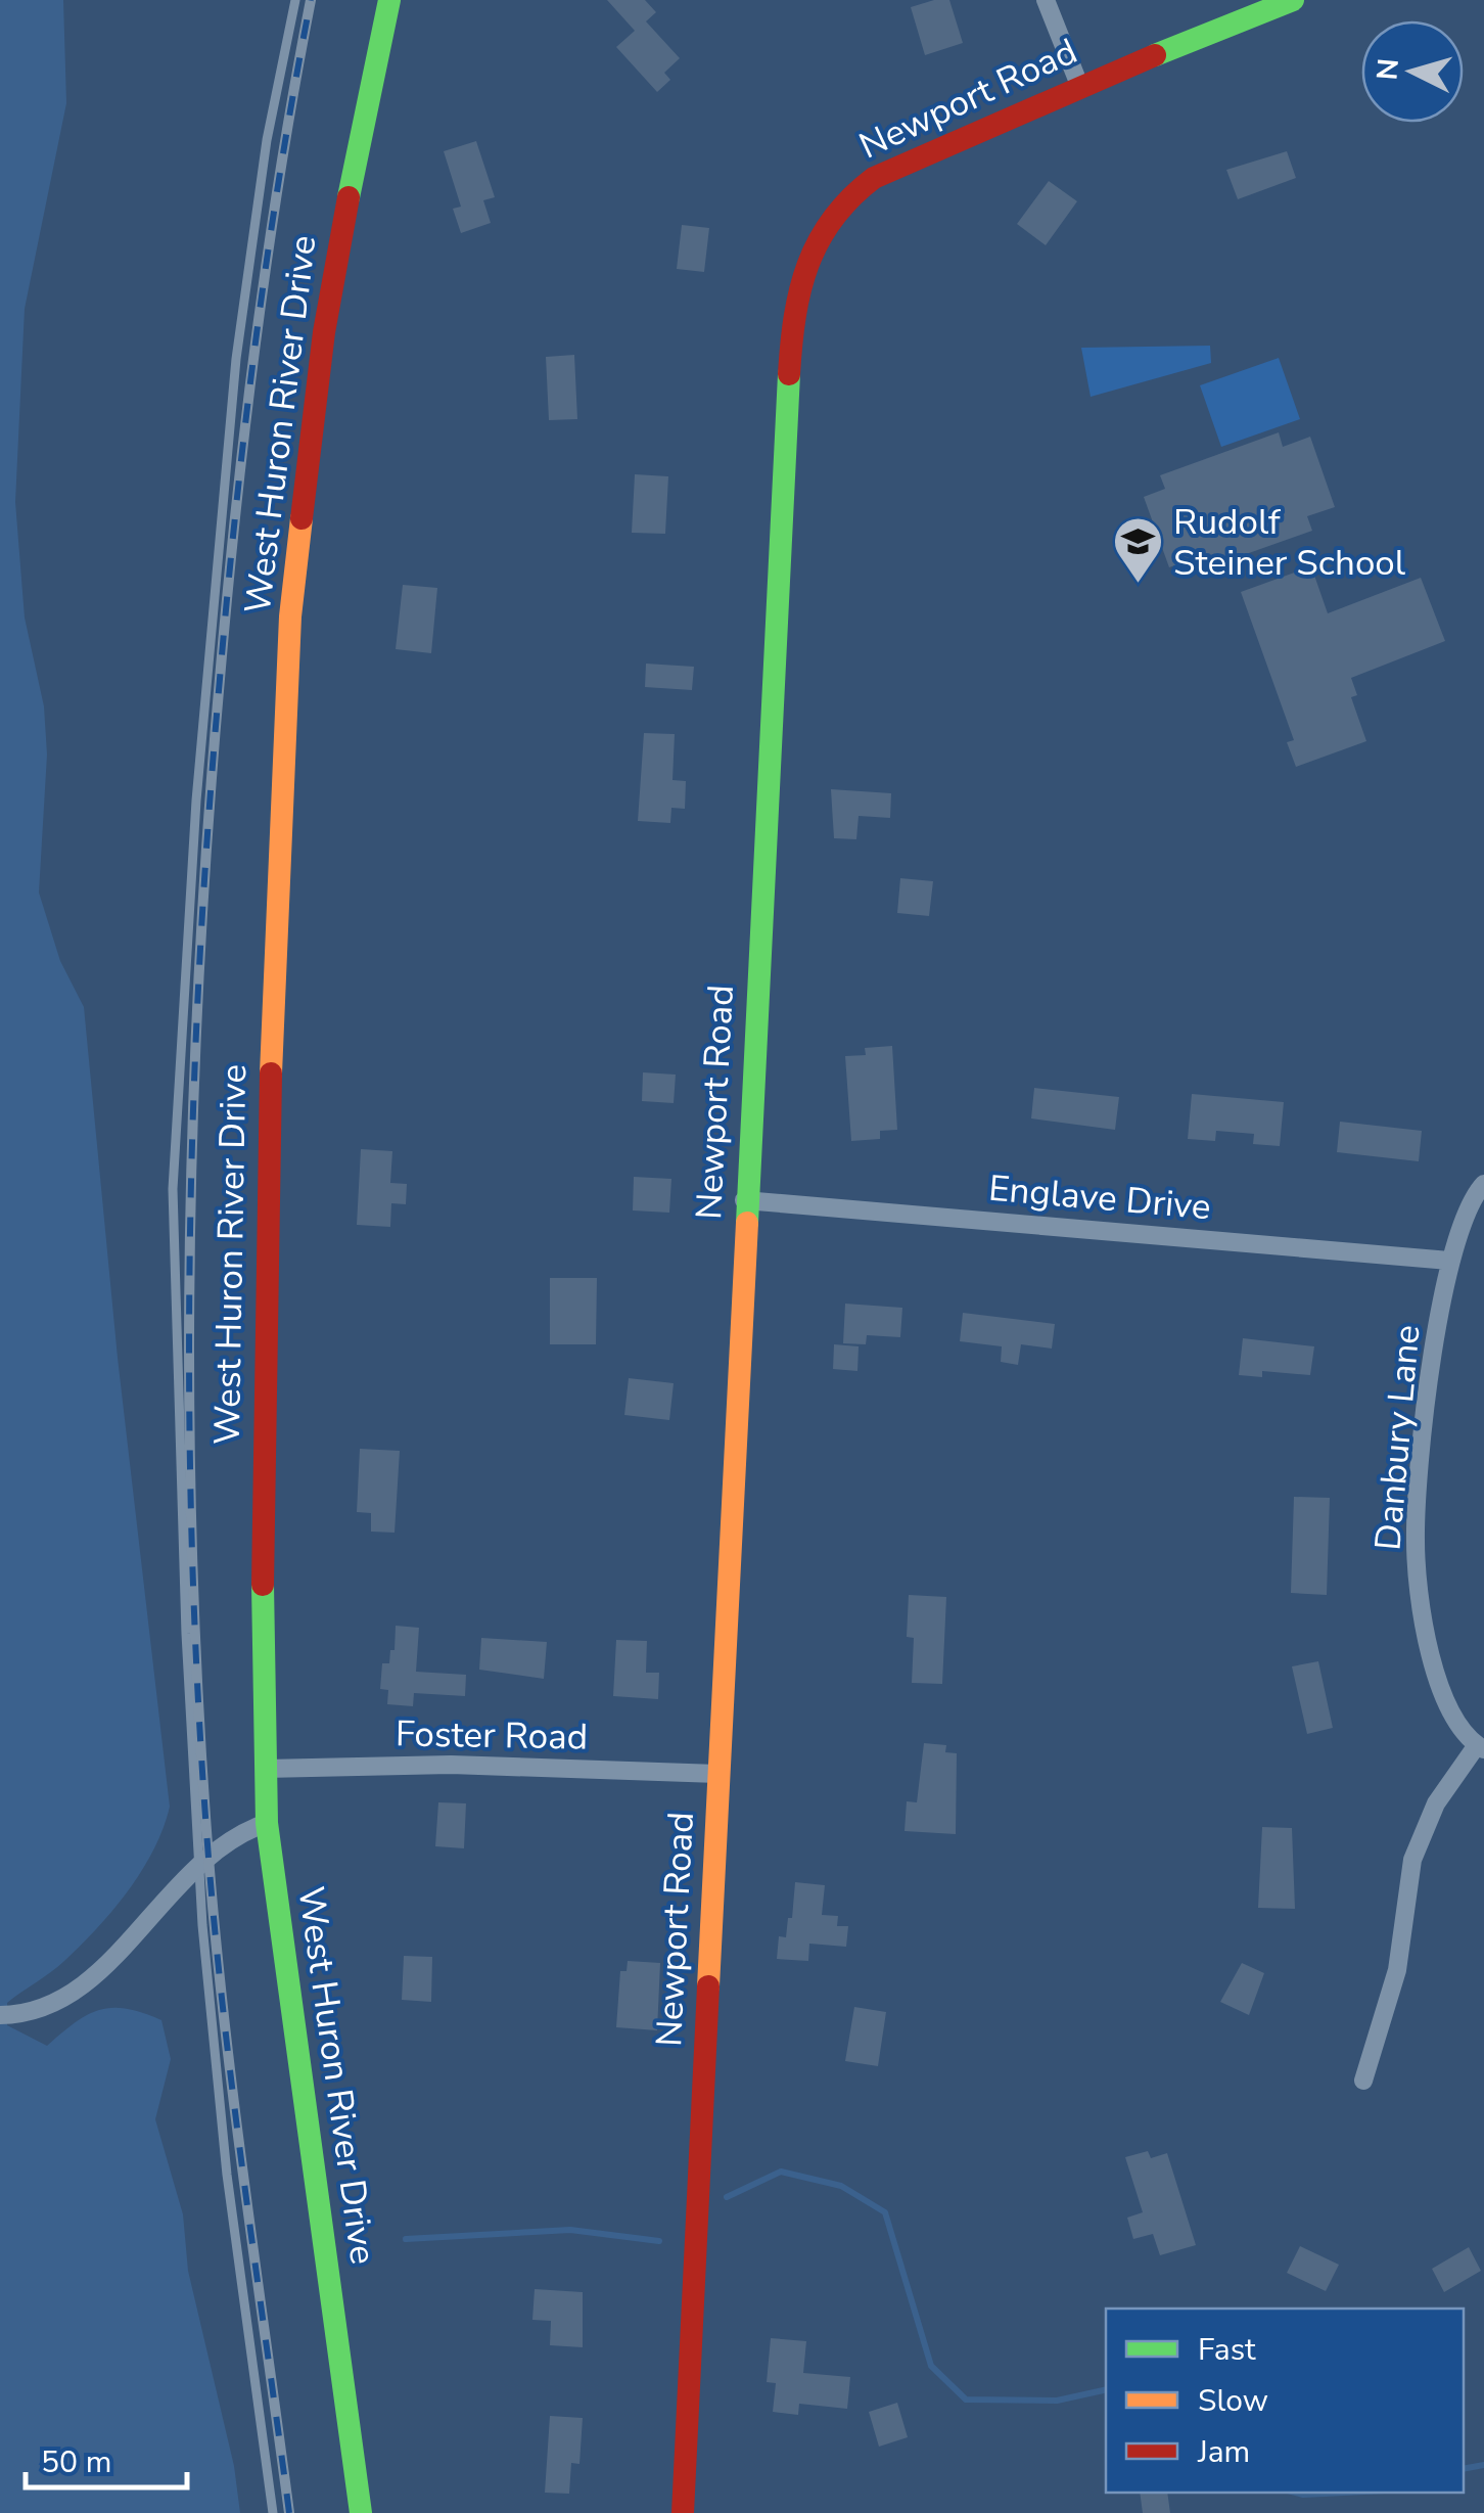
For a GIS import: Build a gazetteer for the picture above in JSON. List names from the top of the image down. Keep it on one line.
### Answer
{"streets":{"street":["Newport Road","West Huron River Drive","Englave Drive","Danbury Lane","Foster Road"]},"crossings":[["Newport Road","Englave Drive"],["Newport Road","Foster Road"],["West Huron River Drive","Foster Road"],["Englave Drive","Danbury Lane"]],"places":{"school or university":["Rudolf Steiner School"]},"legend":["Fast","Slow","Jam"],"scale_bar":"50 m","north":"left"}
